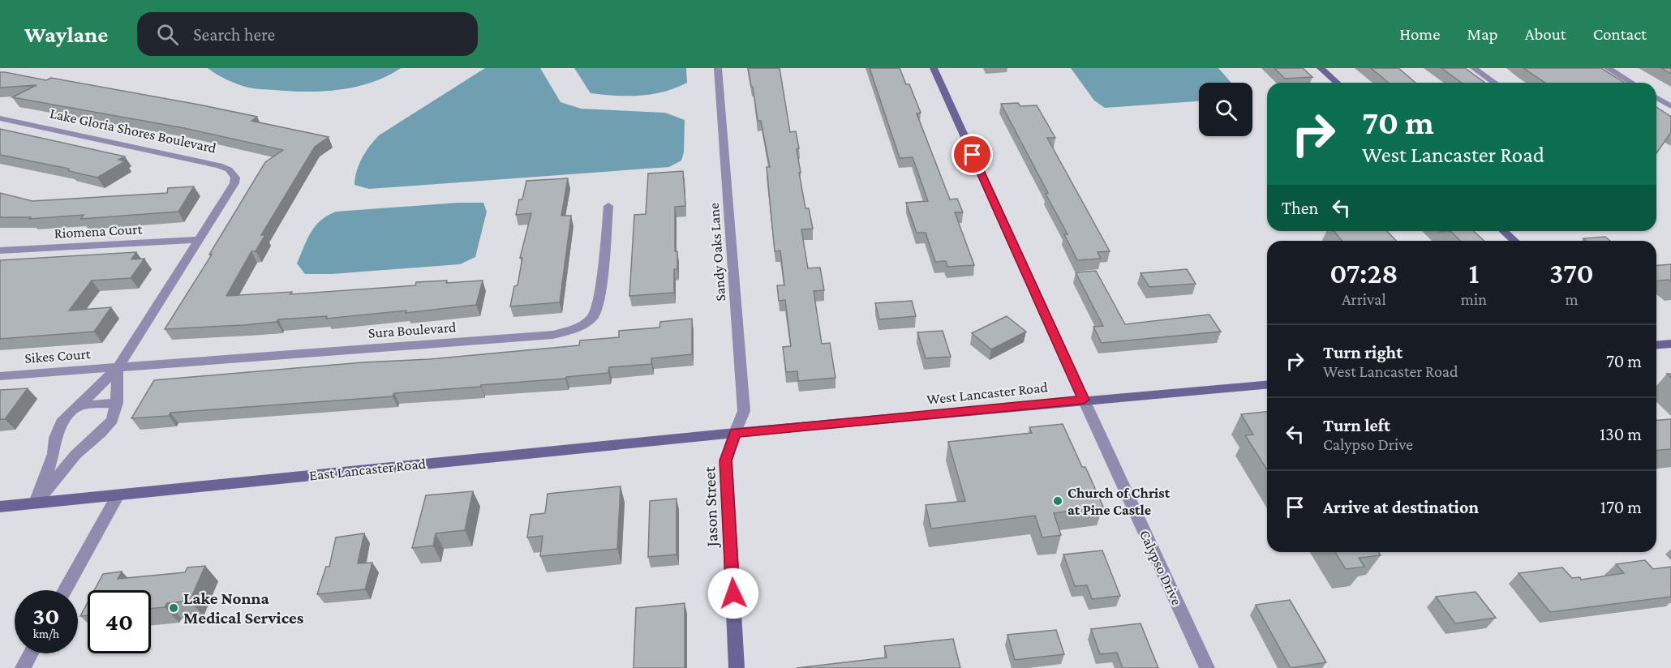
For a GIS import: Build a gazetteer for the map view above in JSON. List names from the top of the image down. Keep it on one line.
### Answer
{"streets":{"street":["Lake Gloria Shores Boulevard","Riomena Court","Sandy Oaks Lane","Sura Boulevard","Sikes Court","West Lancaster Road","East Lancaster Road","Jason Street","Calypso Drive"]},"crossings":[["Lake Gloria Shores Boulevard","Riomena Court"],["Lake Gloria Shores Boulevard","Sura Boulevard"],["Lake Gloria Shores Boulevard","Sikes Court"],["Lake Gloria Shores Boulevard","East Lancaster Road"],["Sandy Oaks Lane","West Lancaster Road"],["Sandy Oaks Lane","East Lancaster Road"],["Sandy Oaks Lane","Jason Street"],["Sura Boulevard","Sikes Court"],["West Lancaster Road","East Lancaster Road"],["West Lancaster Road","Jason Street"],["West Lancaster Road","Calypso Drive"],["East Lancaster Road","Jason Street"]],"places":["Church of Christ at Pine Castle","Lake Nonna Medical Services"],"page":{"header":"Waylane","search":"Search here","nav":["Home","Map","About","Contact"],"turn":["70 m","West Lancaster Road"],"then":"Then","eta":["07:28","Arrival","1","min","370","m"],"list":[{"name":"Turn right","note":"West Lancaster Road","value":"70 m"},{"name":"Turn left","note":"Calypso Drive","value":"130 m"},{"name":"Arrive at destination","value":"170 m"}],"speed":"30 km/h","limit":"40"}}
